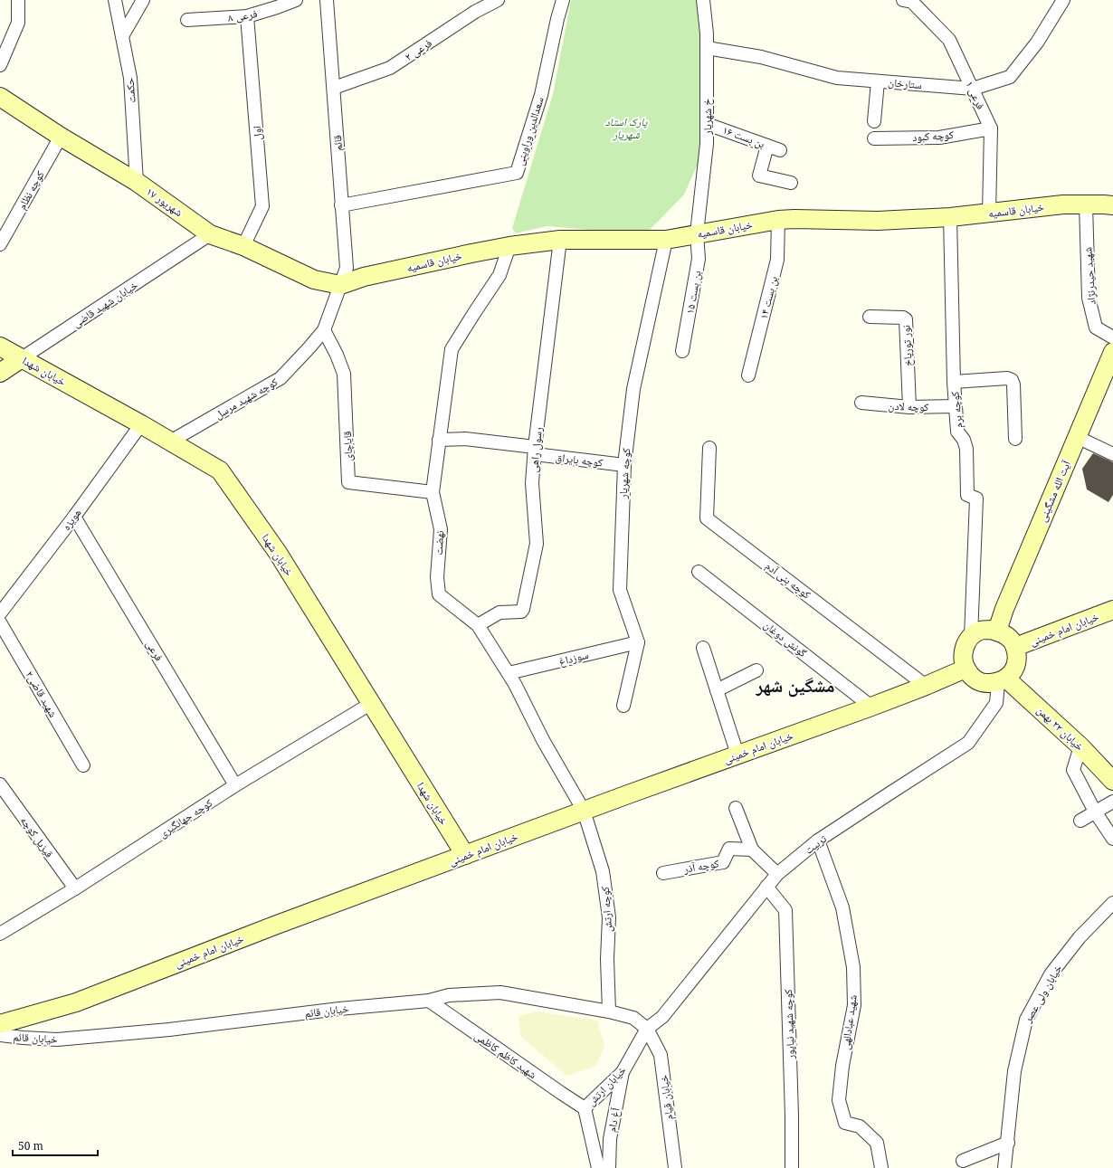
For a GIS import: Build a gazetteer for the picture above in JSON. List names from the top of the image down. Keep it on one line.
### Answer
{"streets":{"street":["فرعی ۸","فرعی ۲","ستارخان","حکمت","فرعی ۱","خ شهریار","سعدالدین وراوینی","اول","کوچه کبود","بن بست ۱۶","قائم","کوچه نظام","۱۷ شهریور","خیابان قاسمیه","شهید حیدرنژاد","بن بست ۱۵","بن بست ۱۴","خیابان شهید قاضی","نور تورپاخ","خیابان شهدا","کوچه شهید مرسل","کوچه لادن","کوچه برم","قایاچای","رسول راهی","کوچه بایراق","کوچه شهریار","آیت الله مشگینی","هویزه","نهضت","کوچه بنی آدم","خیابان امام خمینی","گونش دوغان","فرعی","سوزداغ","شهید قاضی۲","خیابان ۲۲ بهمن","کوچه جهانگیری","قیزیل کوچه","تربیت","کوچه آذر","کوچه ارتش","خیابان ولی عصر","خیابان قائم","شهید عبادالهی","کوچه شهید نیاپور","شهید کاظم کاظمی","خیابان ارتش","خیابان قیام","آغ دام"]},"crossings":[["فرعی ۸","اول"],["فرعی ۲","قائم"],["ستارخان","فرعی ۱"],["ستارخان","خ شهریار"],["حکمت","۱۷ شهریور"],["فرعی ۱","کوچه کبود"],["فرعی ۱","خیابان قاسمیه"],["خ شهریار","بن بست ۱۶"],["خ شهریار","خیابان قاسمیه"],["خ شهریار","بن بست ۱۵"],["سعدالدین وراوینی","قائم"],["اول","۱۷ شهریور"],["قائم","۱۷ شهریور"],["قائم","خیابان قاسمیه"],["قائم","کوچه شهید مرسل"],["کوچه نظام","۱۷ شهریور"],["۱۷ شهریور","خیابان قاسمیه"],["۱۷ شهریور","خیابان شهید قاضی"],["۱۷ شهریور","کوچه شهید مرسل"],["خیابان قاسمیه","شهید حیدرنژاد"],["خیابان قاسمیه","بن بست ۱۵"],["خیابان قاسمیه","بن بست ۱۴"],["خیابان قاسمیه","کوچه شهید مرسل"],["خیابان قاسمیه","کوچه برم"],["خیابان قاسمیه","رسول راهی"],["خیابان قاسمیه","کوچه شهریار"],["خیابان قاسمیه","نهضت"],["خیابان شهید قاضی","خیابان شهدا"],["نور تورپاخ","کوچه لادن"],["خیابان شهدا","کوچه شهید مرسل"],["خیابان شهدا","هویزه"],["خیابان شهدا","خیابان امام خمینی"],["خیابان شهدا","کوچه جهانگیری"],["کوچه شهید مرسل","قایاچای"],["کوچه لادن","کوچه برم"],["کوچه برم","آیت الله مشگینی"],["کوچه برم","خیابان امام خمینی"],["کوچه برم","خیابان ۲۲ بهمن"],["کوچه برم","تربیت"],["قایاچای","نهضت"],["رسول راهی","کوچه بایراق"],["رسول راهی","نهضت"],["کوچه بایراق","کوچه شهریار"],["کوچه بایراق","نهضت"],["کوچه شهریار","سوزداغ"],["آیت الله مشگینی","خیابان امام خمینی"],["آیت الله مشگینی","خیابان ۲۲ بهمن"],["آیت الله مشگینی","تربیت"],["هویزه","فرعی"],["نهضت","خیابان امام خمینی"],["نهضت","سوزداغ"],["نهضت","کوچه ارتش"],["کوچه بنی آدم","خیابان امام خمینی"],["خیابان امام خمینی","گونش دوغان"],["خیابان امام خمینی","خیابان ۲۲ بهمن"],["خیابان امام خمینی","تربیت"],["خیابان امام خمینی","کوچه ارتش"],["فرعی","کوچه جهانگیری"],["خیابان ۲۲ بهمن","تربیت"],["کوچه جهانگیری","قیزیل کوچه"],["تربیت","خیابان قائم"],["تربیت","شهید عبادالهی"],["تربیت","کوچه شهید نیاپور"],["تربیت","خیابان ارتش"],["تربیت","خیابان قیام"],["کوچه ارتش","خیابان قائم"],["خیابان قائم","شهید کاظم کاظمی"],["خیابان قائم","خیابان ارتش"],["خیابان قائم","خیابان قیام"],["شهید کاظم کاظمی","خیابان ارتش"],["خیابان ارتش","خیابان قیام"],["خیابان ارتش","آغ دام"]],"districts":["مشگین شهر"],"parks":["پارک استاد شهریار"],"scale_bar":"50 m"}
